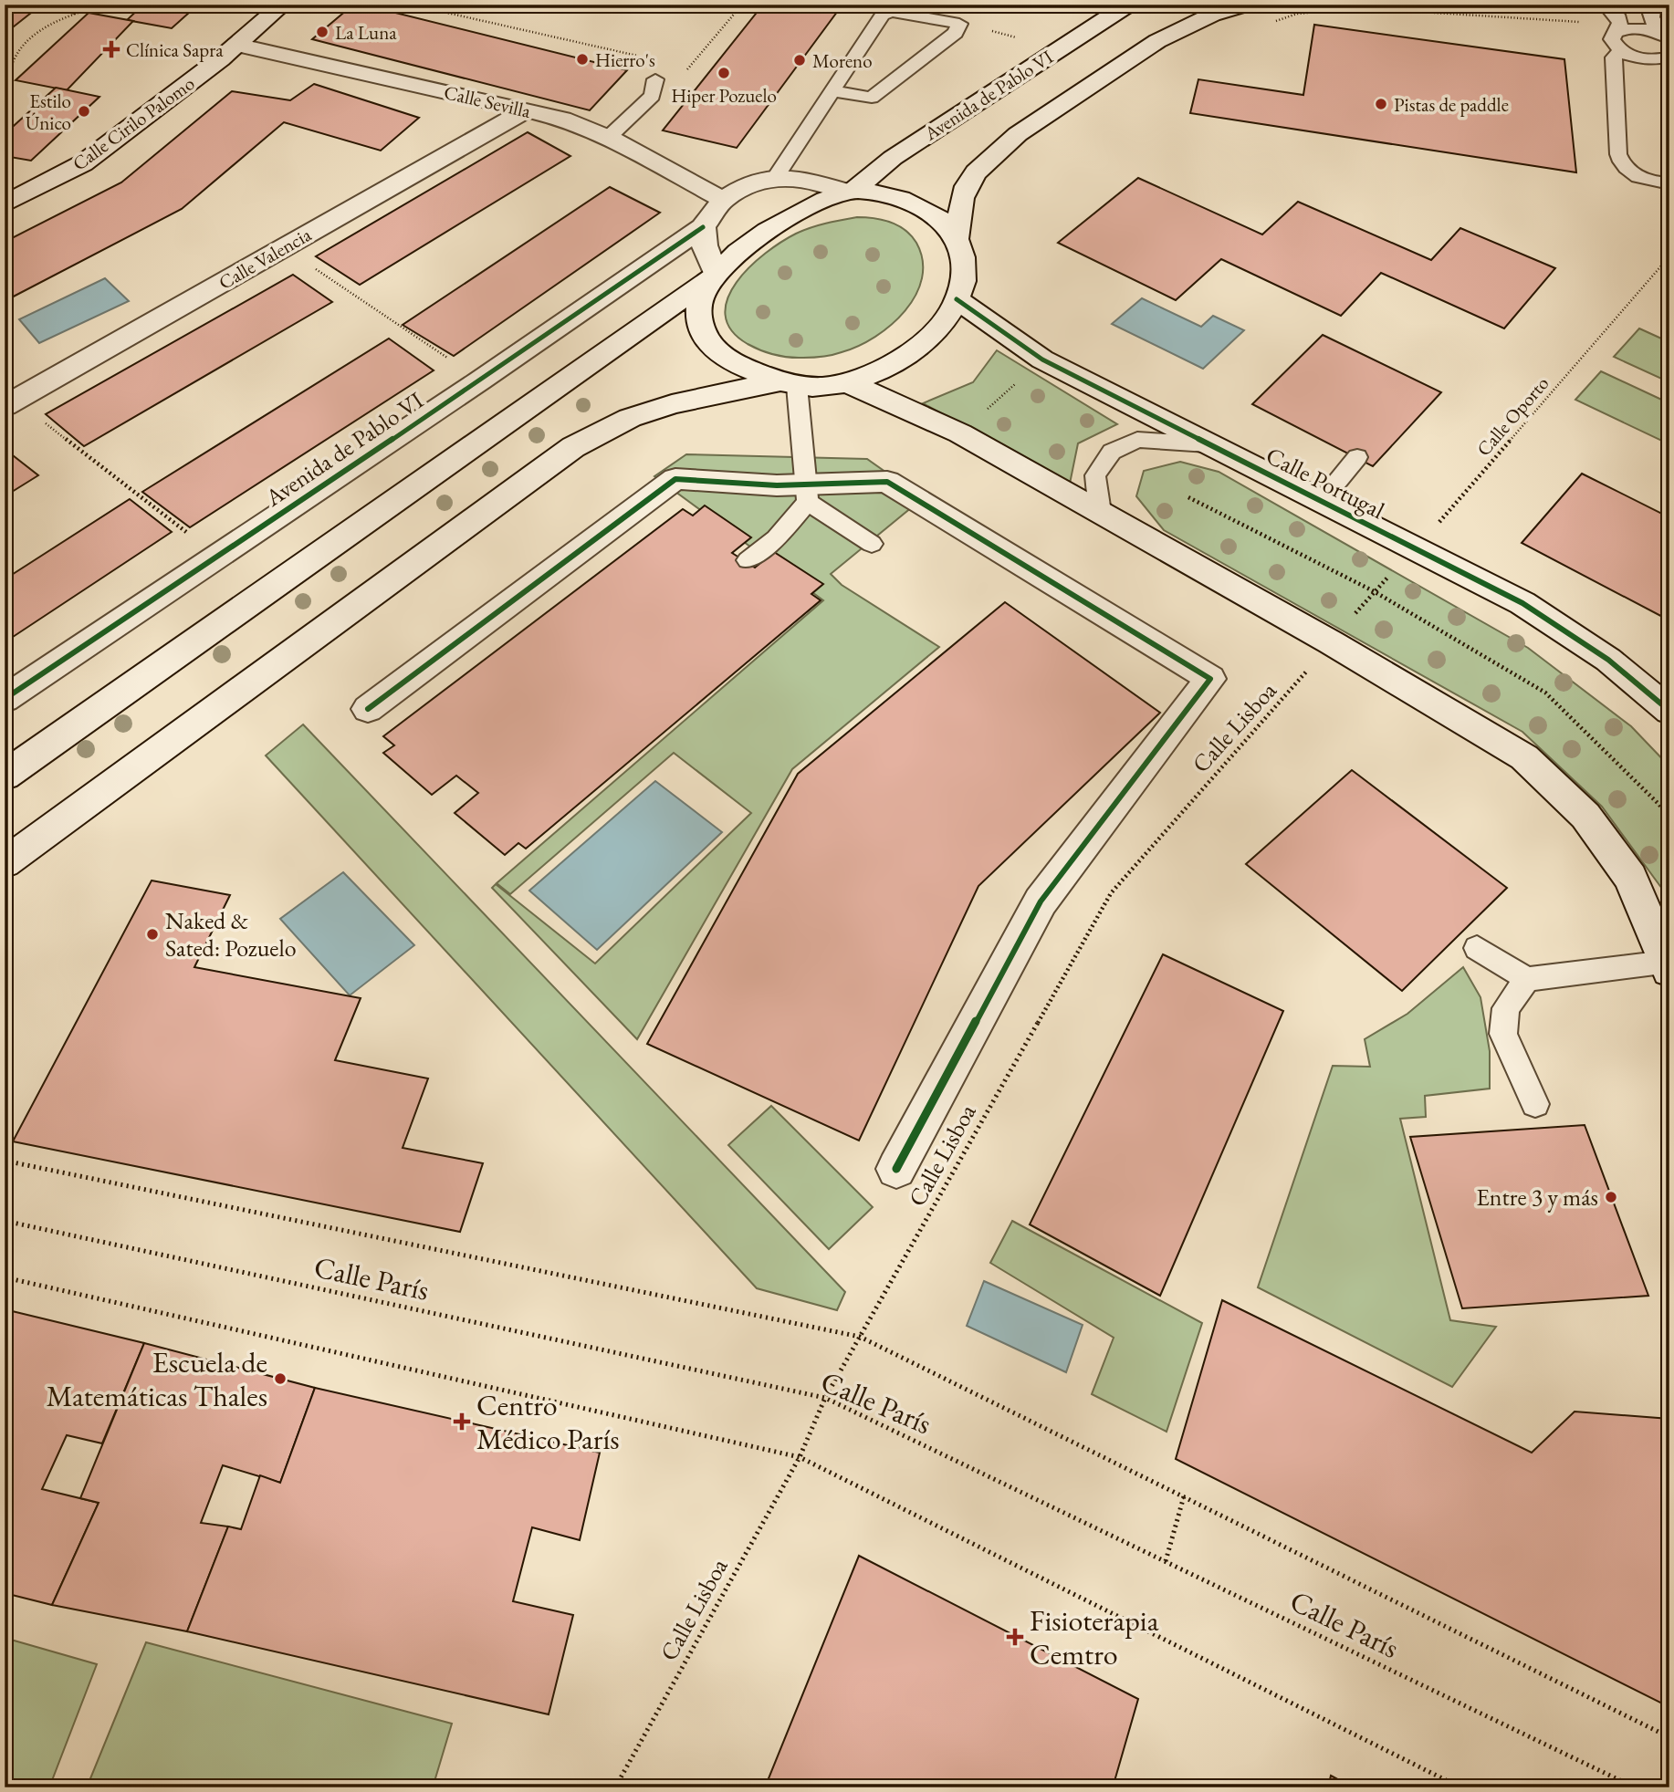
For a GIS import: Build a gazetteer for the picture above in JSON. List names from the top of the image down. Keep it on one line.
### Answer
{"streets":{"street":["Avenida de Pablo VI","Calle Sevilla","Calle Cirilo Palomo","Calle Valencia","Calle Portugal"],"path":["Calle Oporto","Calle Lisboa","Calle París"]},"crossings":[["Avenida de Pablo VI","Calle Sevilla"],["Avenida de Pablo VI","Calle Portugal"],["Calle Sevilla","Calle Cirilo Palomo"],["Calle Sevilla","Calle Valencia"],["Calle Oporto","Calle Portugal"],["Calle Oporto","Calle Lisboa"],["Calle Lisboa","Calle París"]],"places":{"other":["La Luna","Hierro's","Moreno","Hiper Pozuelo","Pistas de paddle","Estilo Único","Naked & Sated: Pozuelo","Entre 3 y más","Escuela de Matemáticas Thales"],"health":["Clínica Sapra","Centro Médico París","Fisioterapia Cemtro"]}}
